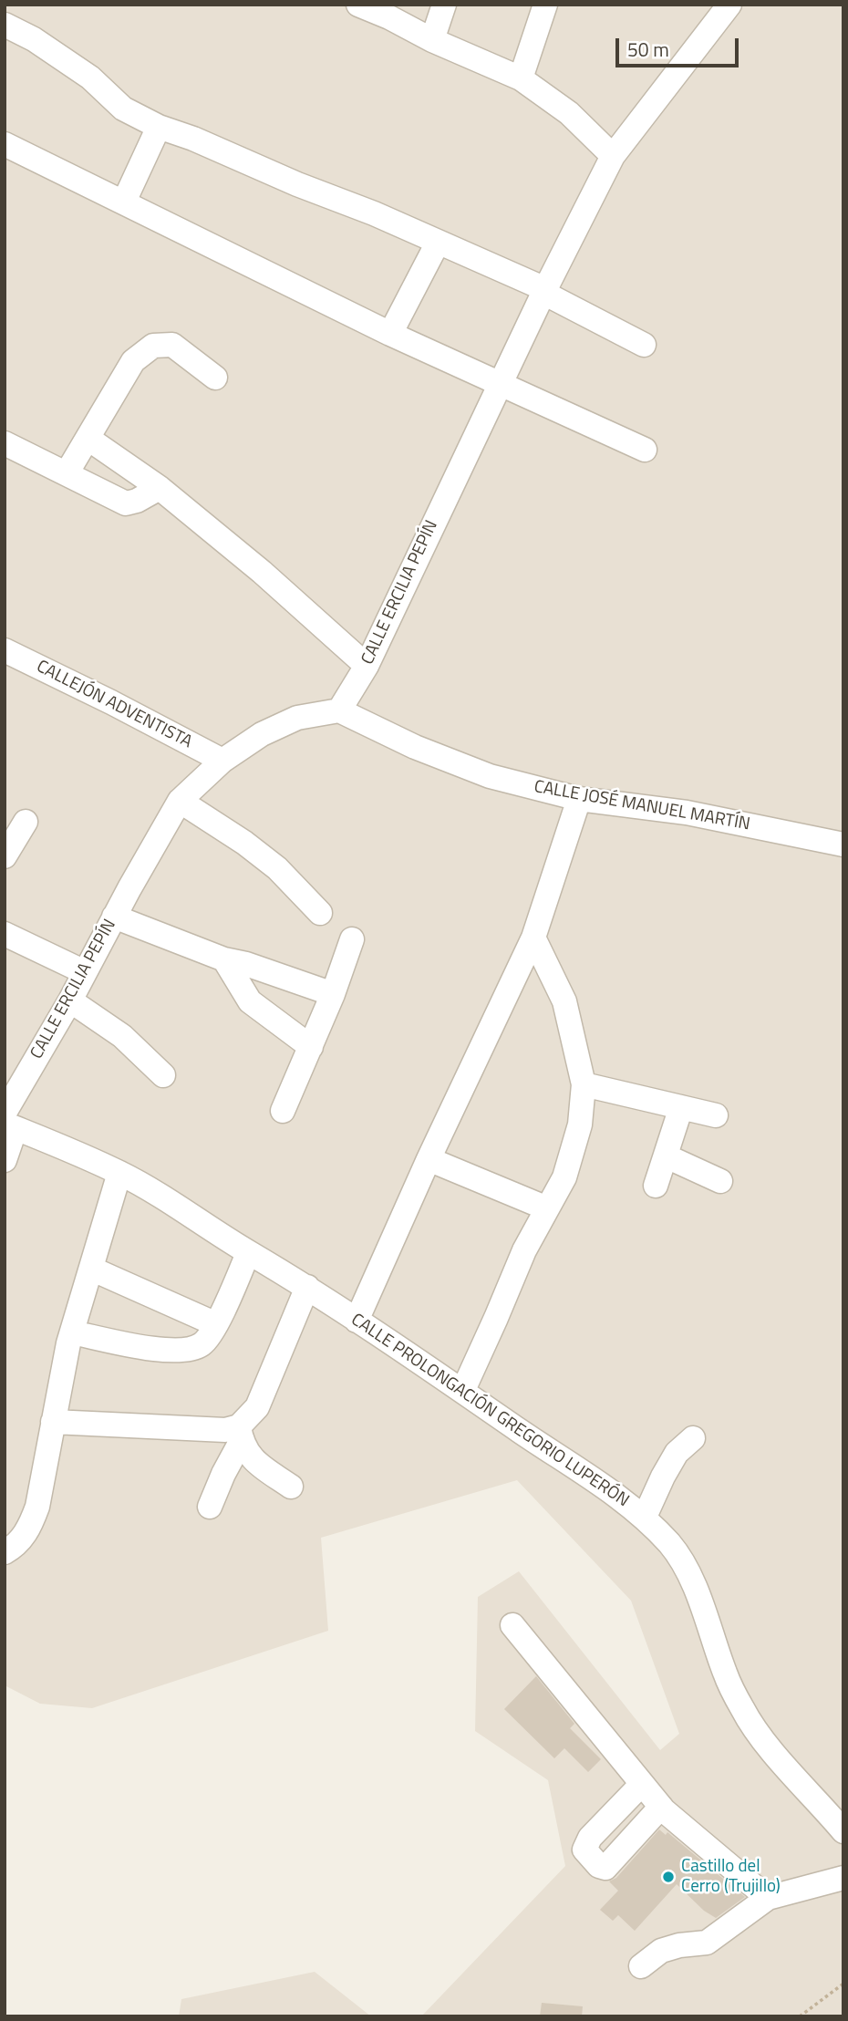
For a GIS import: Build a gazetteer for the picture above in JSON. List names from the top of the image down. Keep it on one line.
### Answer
{"streets":{"street":["CALLE ERCILIA PEPÍN","CALLEJÓN ADVENTISTA","CALLE JOSÉ MANUEL MARTÍN","CALLE PROLONGACIÓN GREGORIO LUPERÓN"]},"crossings":[["CALLE ERCILIA PEPÍN","CALLEJÓN ADVENTISTA"],["CALLE ERCILIA PEPÍN","CALLE JOSÉ MANUEL MARTÍN"],["CALLE ERCILIA PEPÍN","CALLE PROLONGACIÓN GREGORIO LUPERÓN"]],"places":["Castillo del Cerro (Trujillo)"],"scale_bar":"50 m"}
